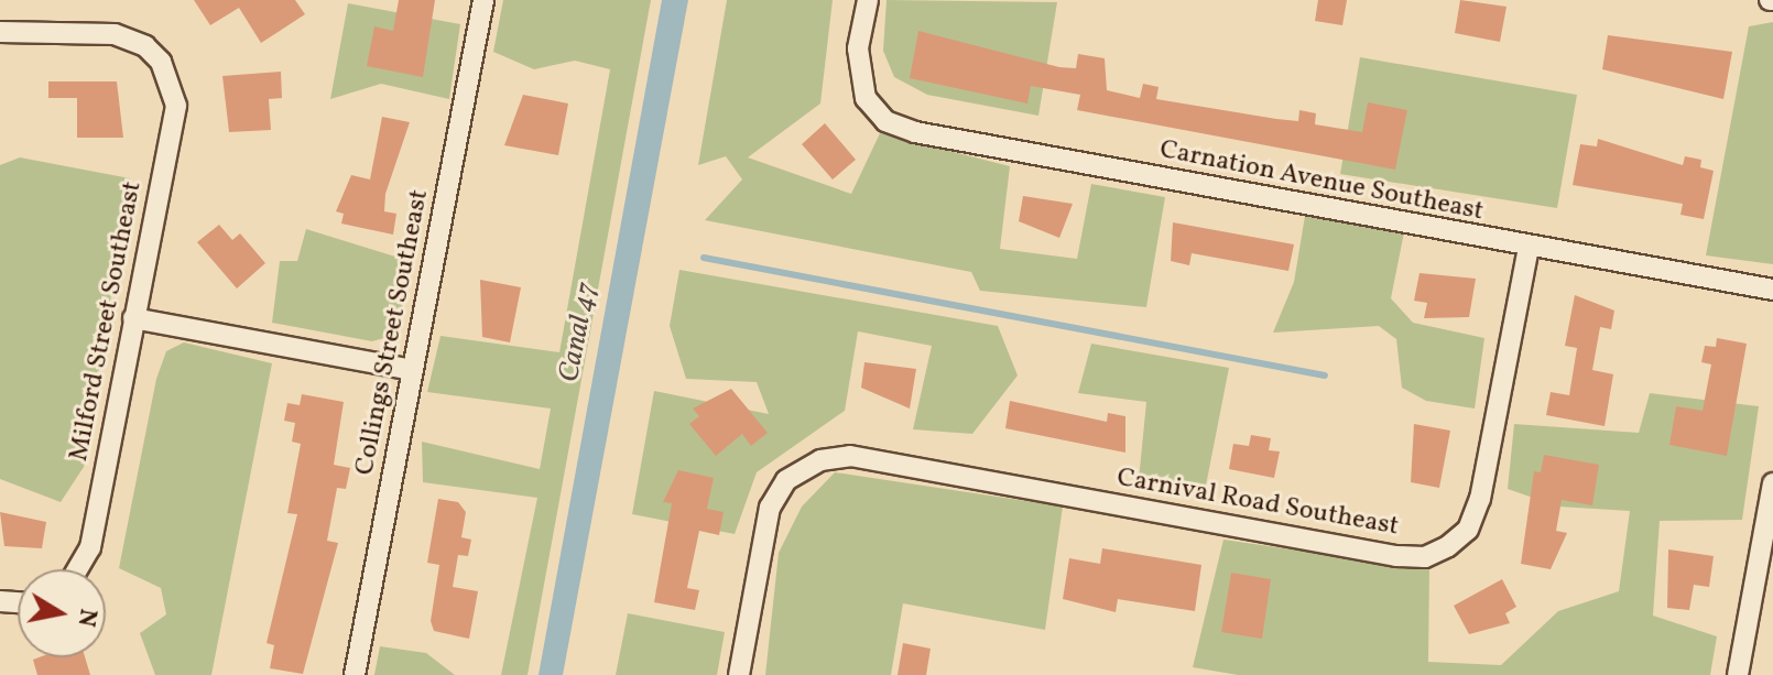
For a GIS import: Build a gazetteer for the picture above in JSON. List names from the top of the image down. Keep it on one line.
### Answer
{"streets":{"street":["Carnation Avenue Southeast","Milford Street Southeast","Collings Street Southeast","Carnival Road Southeast"]},"crossings":[["Carnation Avenue Southeast","Carnival Road Southeast"]],"water":["Canal 47"],"north":"right"}
